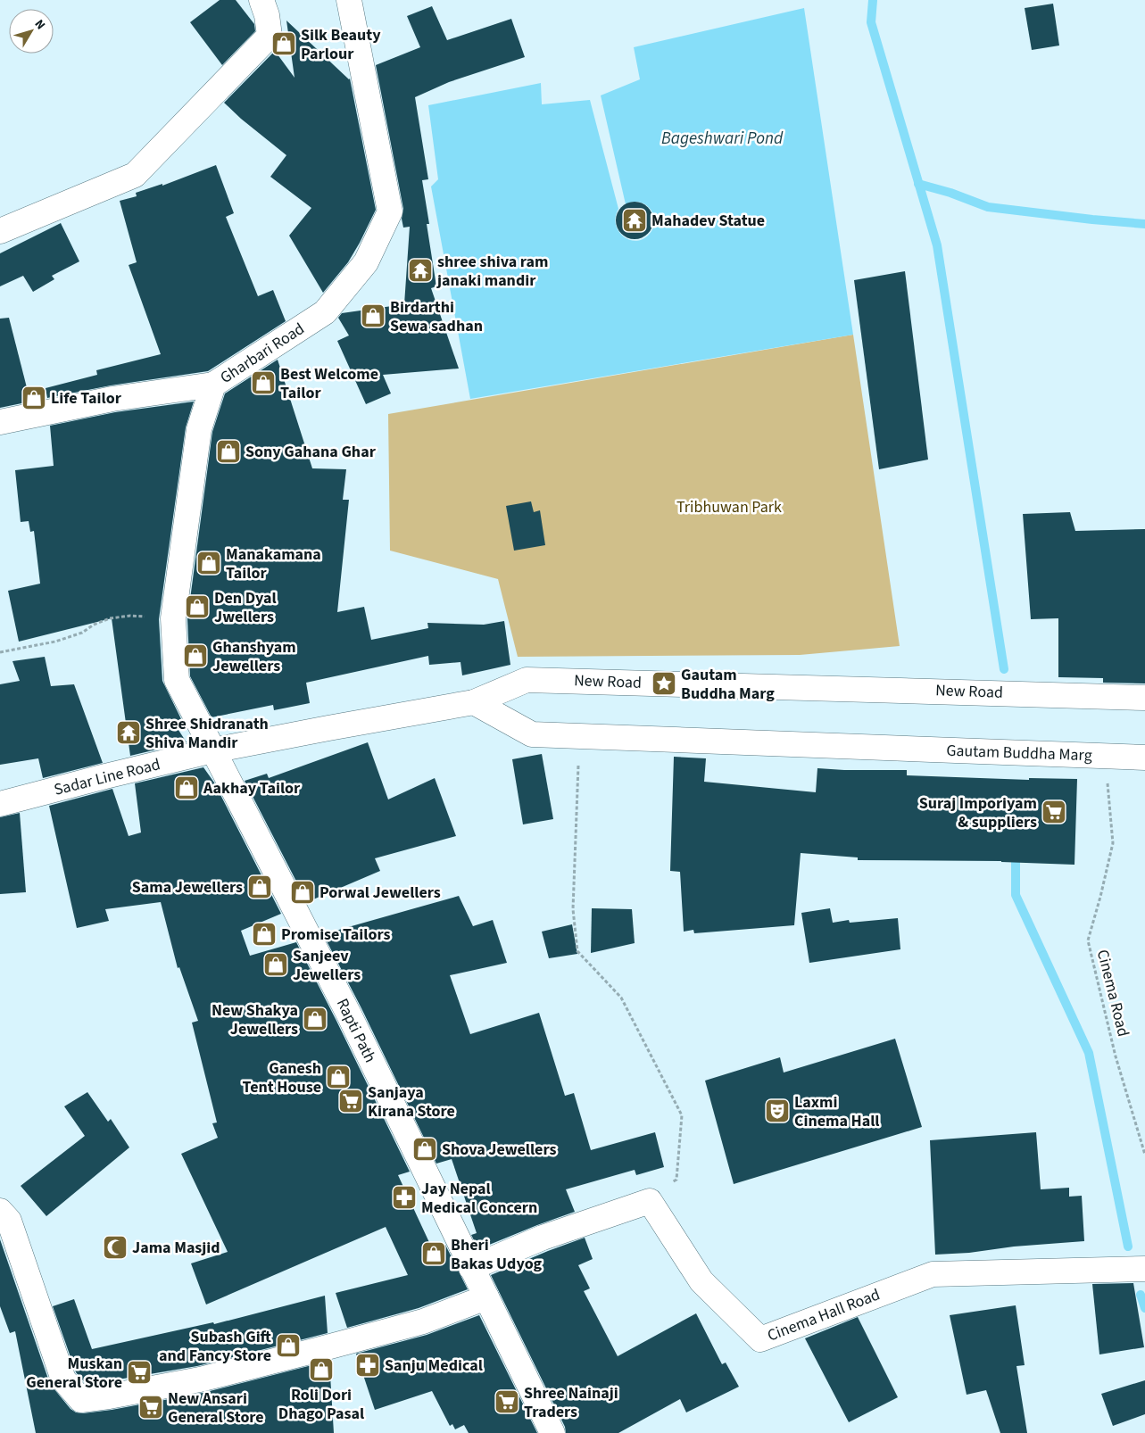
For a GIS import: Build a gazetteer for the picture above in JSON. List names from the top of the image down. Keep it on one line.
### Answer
{"streets":{"street":["Gharbari Road","New Road","Gautam Buddha Marg","Sadar Line Road","Rapti Path","Cinema Hall Road"],"path":["Cinema Road"]},"crossings":[["Gharbari Road","New Road"],["Gharbari Road","Sadar Line Road"],["Gharbari Road","Rapti Path"],["New Road","Gautam Buddha Marg"],["New Road","Sadar Line Road"],["New Road","Rapti Path"],["Gautam Buddha Marg","Cinema Road"],["Sadar Line Road","Rapti Path"]],"water":["Bageshwari Pond"],"parks":["Tribhuwan Park"],"places":{"shop":["Silk Beauty Parlour","Birdarthi Sewa sadhan","Best Welcome Tailor","Life Tailor","Sony Gahana Ghar","Manakamana Tailor","Den Dyal Jwellers","Ghanshyam Jewellers","Aakhay Tailor","Sama Jewellers","Porwal Jewellers","Promise Tailors","Sanjeev Jewellers","New Shakya Jewellers","Ganesh Tent House","Shova Jewellers","Bheri Bakas Udyog","Subash Gift and Fancy Store","Roli Dori Dhago Pasal"],"temple":["Mahadev Statue","shree shiva ram janaki mandir","Shree Shidranath Shiva Mandir"],"place":["Gautam Buddha Marg"],"supermarket":["Suraj Imporiyam & suppliers","Sanjaya Kirana Store","Muskan General Store","Shree Nainaji Traders","New Ansari General Store"],"theatre":["Laxmi Cinema Hall"],"pharmacy":["Jay Nepal Medical Concern","Sanju Medical"],"mosque":["Jama Masjid"]},"north":"top right"}
